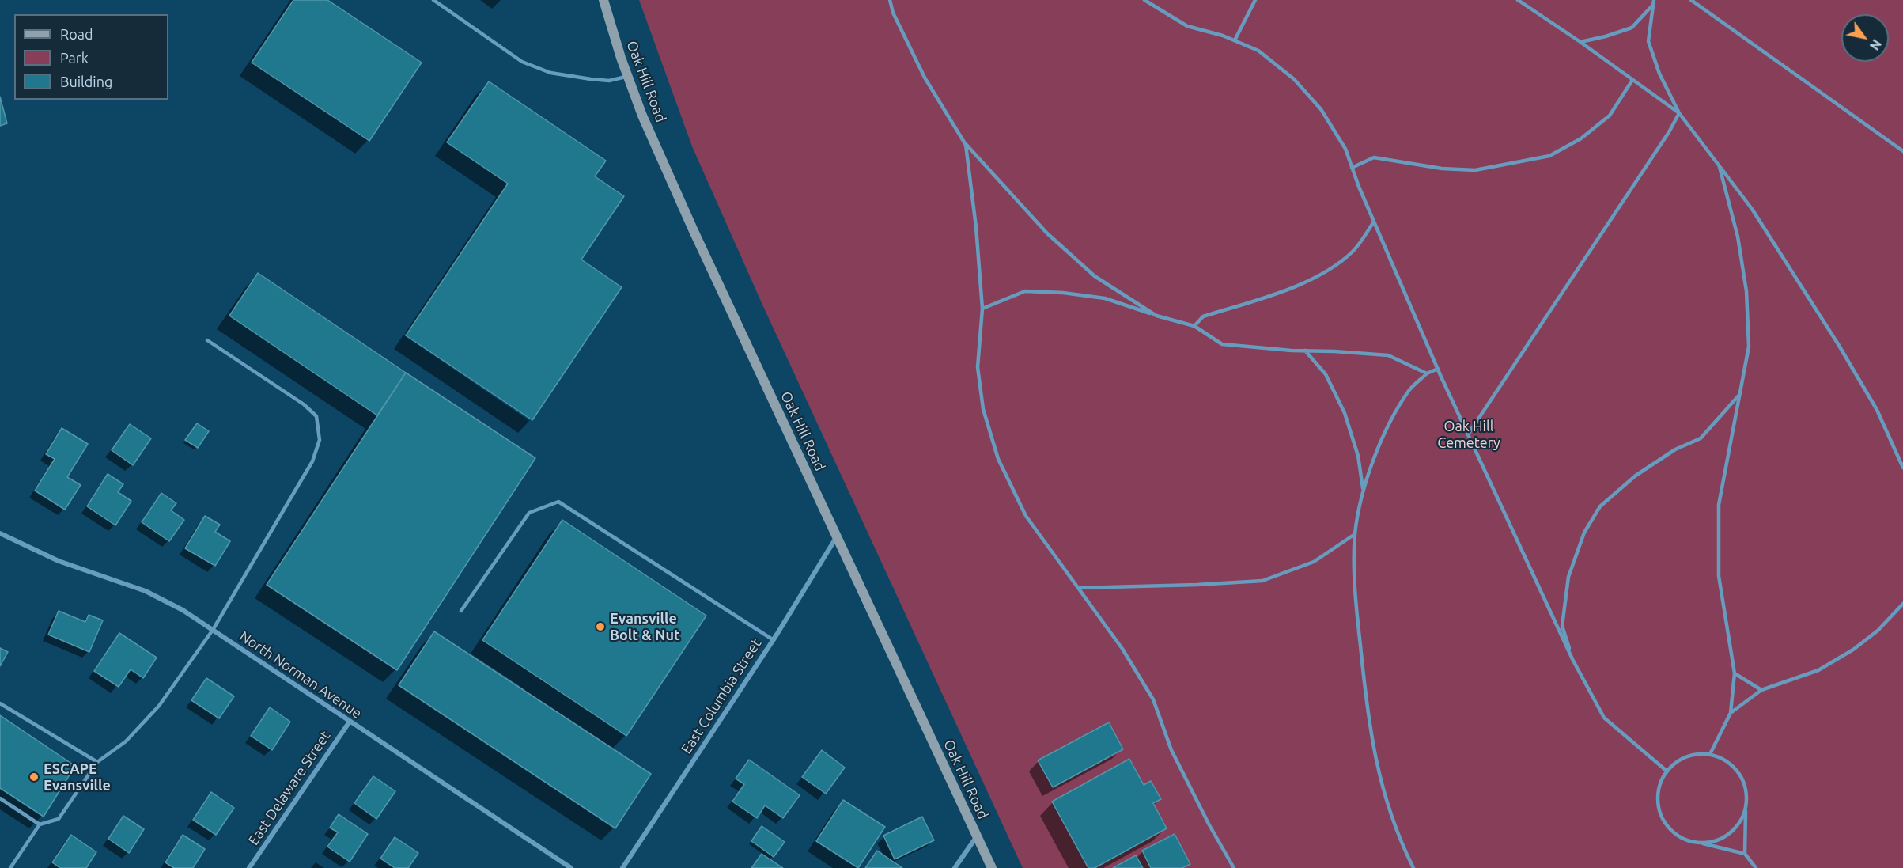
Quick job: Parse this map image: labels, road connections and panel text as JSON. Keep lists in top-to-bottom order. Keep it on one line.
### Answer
{"streets":{"main road":["Oak Hill Road"],"street":["North Norman Avenue","East Columbia Street","East Delaware Street"]},"crossings":[["Oak Hill Road","East Columbia Street"],["North Norman Avenue","East Delaware Street"]],"parks":["Oak Hill Cemetery"],"places":["Evansville Bolt & Nut","ESCAPE Evansville"],"legend":["Road","Park","Building"],"north":"bottom right"}
